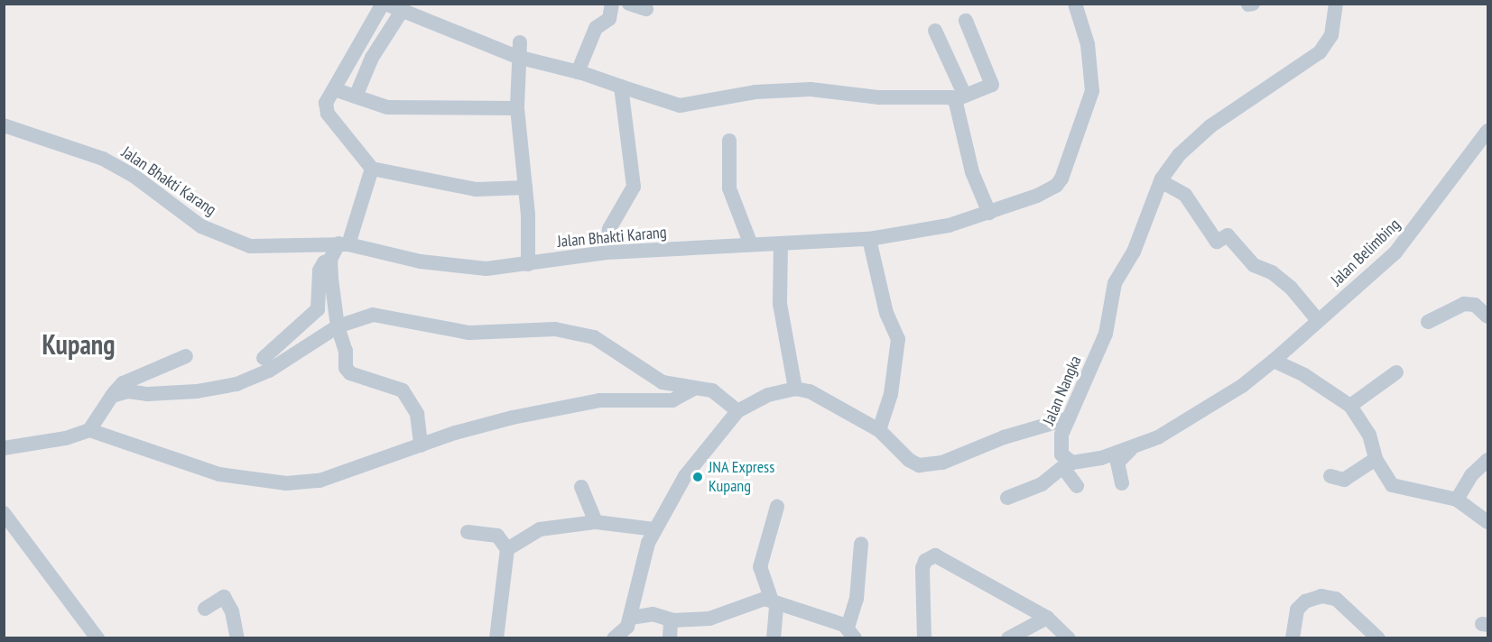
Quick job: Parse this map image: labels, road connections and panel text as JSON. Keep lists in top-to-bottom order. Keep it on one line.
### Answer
{"streets":{"street":["Jalan Bhakti Karang","Jalan Belimbing","Jalan Nangka"]},"districts":["Kupang"],"places":["JNA Express Kupang"]}
